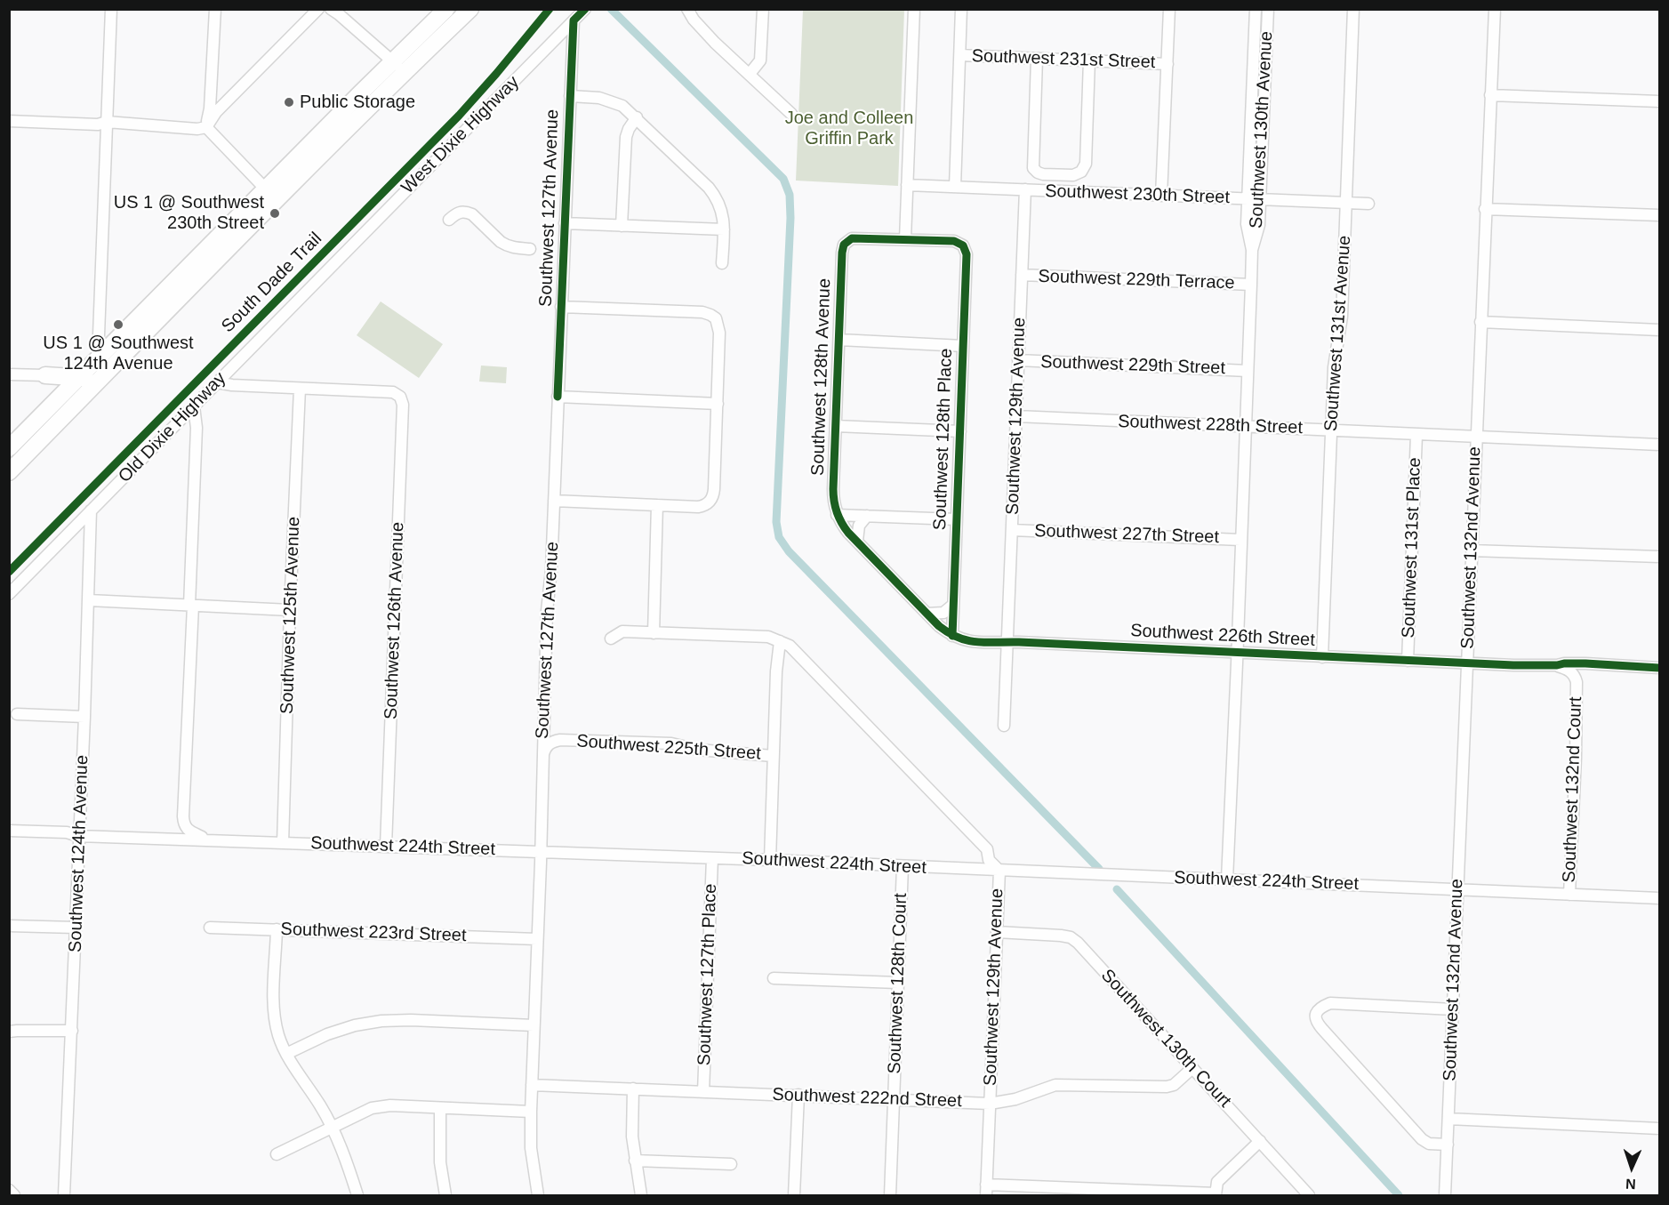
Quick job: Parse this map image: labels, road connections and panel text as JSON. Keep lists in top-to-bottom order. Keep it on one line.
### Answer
{"streets":{"street":["Southwest 231st Street","Southwest 130th Avenue","West Dixie Highway","Southwest 230th Street","Southwest 127th Avenue","Southwest 229th Terrace","Southwest 131st Avenue","Southwest 229th Street","Southwest 128th Avenue","Southwest 129th Avenue","Southwest 228th Street","Old Dixie Highway","Southwest 128th Place","Southwest 227th Street","Southwest 131st Place","Southwest 132nd Avenue","Southwest 125th Avenue","Southwest 126th Avenue","Southwest 226th Street","Southwest 225th Street","Southwest 132nd Court","Southwest 224th Street","Southwest 124th Avenue","Southwest 223rd Street","Southwest 127th Place","Southwest 128th Court","Southwest 130th Court","Southwest 222nd Street"],"cycle path":["South Dade Trail"]},"crossings":[["Southwest 130th Avenue","Southwest 230th Street"],["Southwest 130th Avenue","Southwest 229th Terrace"],["Southwest 130th Avenue","Southwest 229th Street"],["Southwest 130th Avenue","Southwest 228th Street"],["Southwest 130th Avenue","Southwest 227th Street"],["Southwest 130th Avenue","Southwest 226th Street"],["Southwest 130th Avenue","Southwest 224th Street"],["West Dixie Highway","Southwest 127th Avenue"],["West Dixie Highway","Old Dixie Highway"],["Southwest 230th Street","Southwest 131st Avenue"],["Southwest 230th Street","Southwest 129th Avenue"],["Southwest 127th Avenue","Southwest 225th Street"],["Southwest 127th Avenue","Southwest 224th Street"],["Southwest 127th Avenue","Southwest 223rd Street"],["Southwest 127th Avenue","Southwest 222nd Street"],["Southwest 229th Terrace","Southwest 129th Avenue"],["Southwest 131st Avenue","Southwest 228th Street"],["Southwest 131st Avenue","Southwest 226th Street"],["Southwest 229th Street","Southwest 129th Avenue"],["Southwest 128th Avenue","Southwest 128th Place"],["Southwest 128th Avenue","Southwest 226th Street"],["Southwest 129th Avenue","Southwest 228th Street"],["Southwest 129th Avenue","Southwest 227th Street"],["Southwest 129th Avenue","Southwest 226th Street"],["Southwest 129th Avenue","Southwest 224th Street"],["Southwest 129th Avenue","Southwest 130th Court"],["Southwest 129th Avenue","Southwest 222nd Street"],["Southwest 228th Street","Southwest 131st Place"],["Southwest 228th Street","Southwest 132nd Avenue"],["Old Dixie Highway","Southwest 124th Avenue"],["Southwest 128th Place","Southwest 226th Street"],["Southwest 131st Place","Southwest 226th Street"],["Southwest 132nd Avenue","Southwest 226th Street"],["Southwest 132nd Avenue","Southwest 224th Street"],["Southwest 125th Avenue","Southwest 126th Avenue"],["Southwest 125th Avenue","Southwest 224th Street"],["Southwest 126th Avenue","Southwest 224th Street"],["Southwest 226th Street","Southwest 132nd Court"],["Southwest 132nd Court","Southwest 224th Street"],["Southwest 224th Street","Southwest 124th Avenue"],["Southwest 224th Street","Southwest 127th Place"],["Southwest 224th Street","Southwest 128th Court"],["Southwest 127th Place","Southwest 222nd Street"],["Southwest 128th Court","Southwest 222nd Street"],["Southwest 130th Court","Southwest 222nd Street"]],"parks":["Joe and Colleen Griffin Park"],"places":["Public Storage","US 1 @ Southwest 230th Street","US 1 @ Southwest 124th Avenue"],"north":"bottom"}
